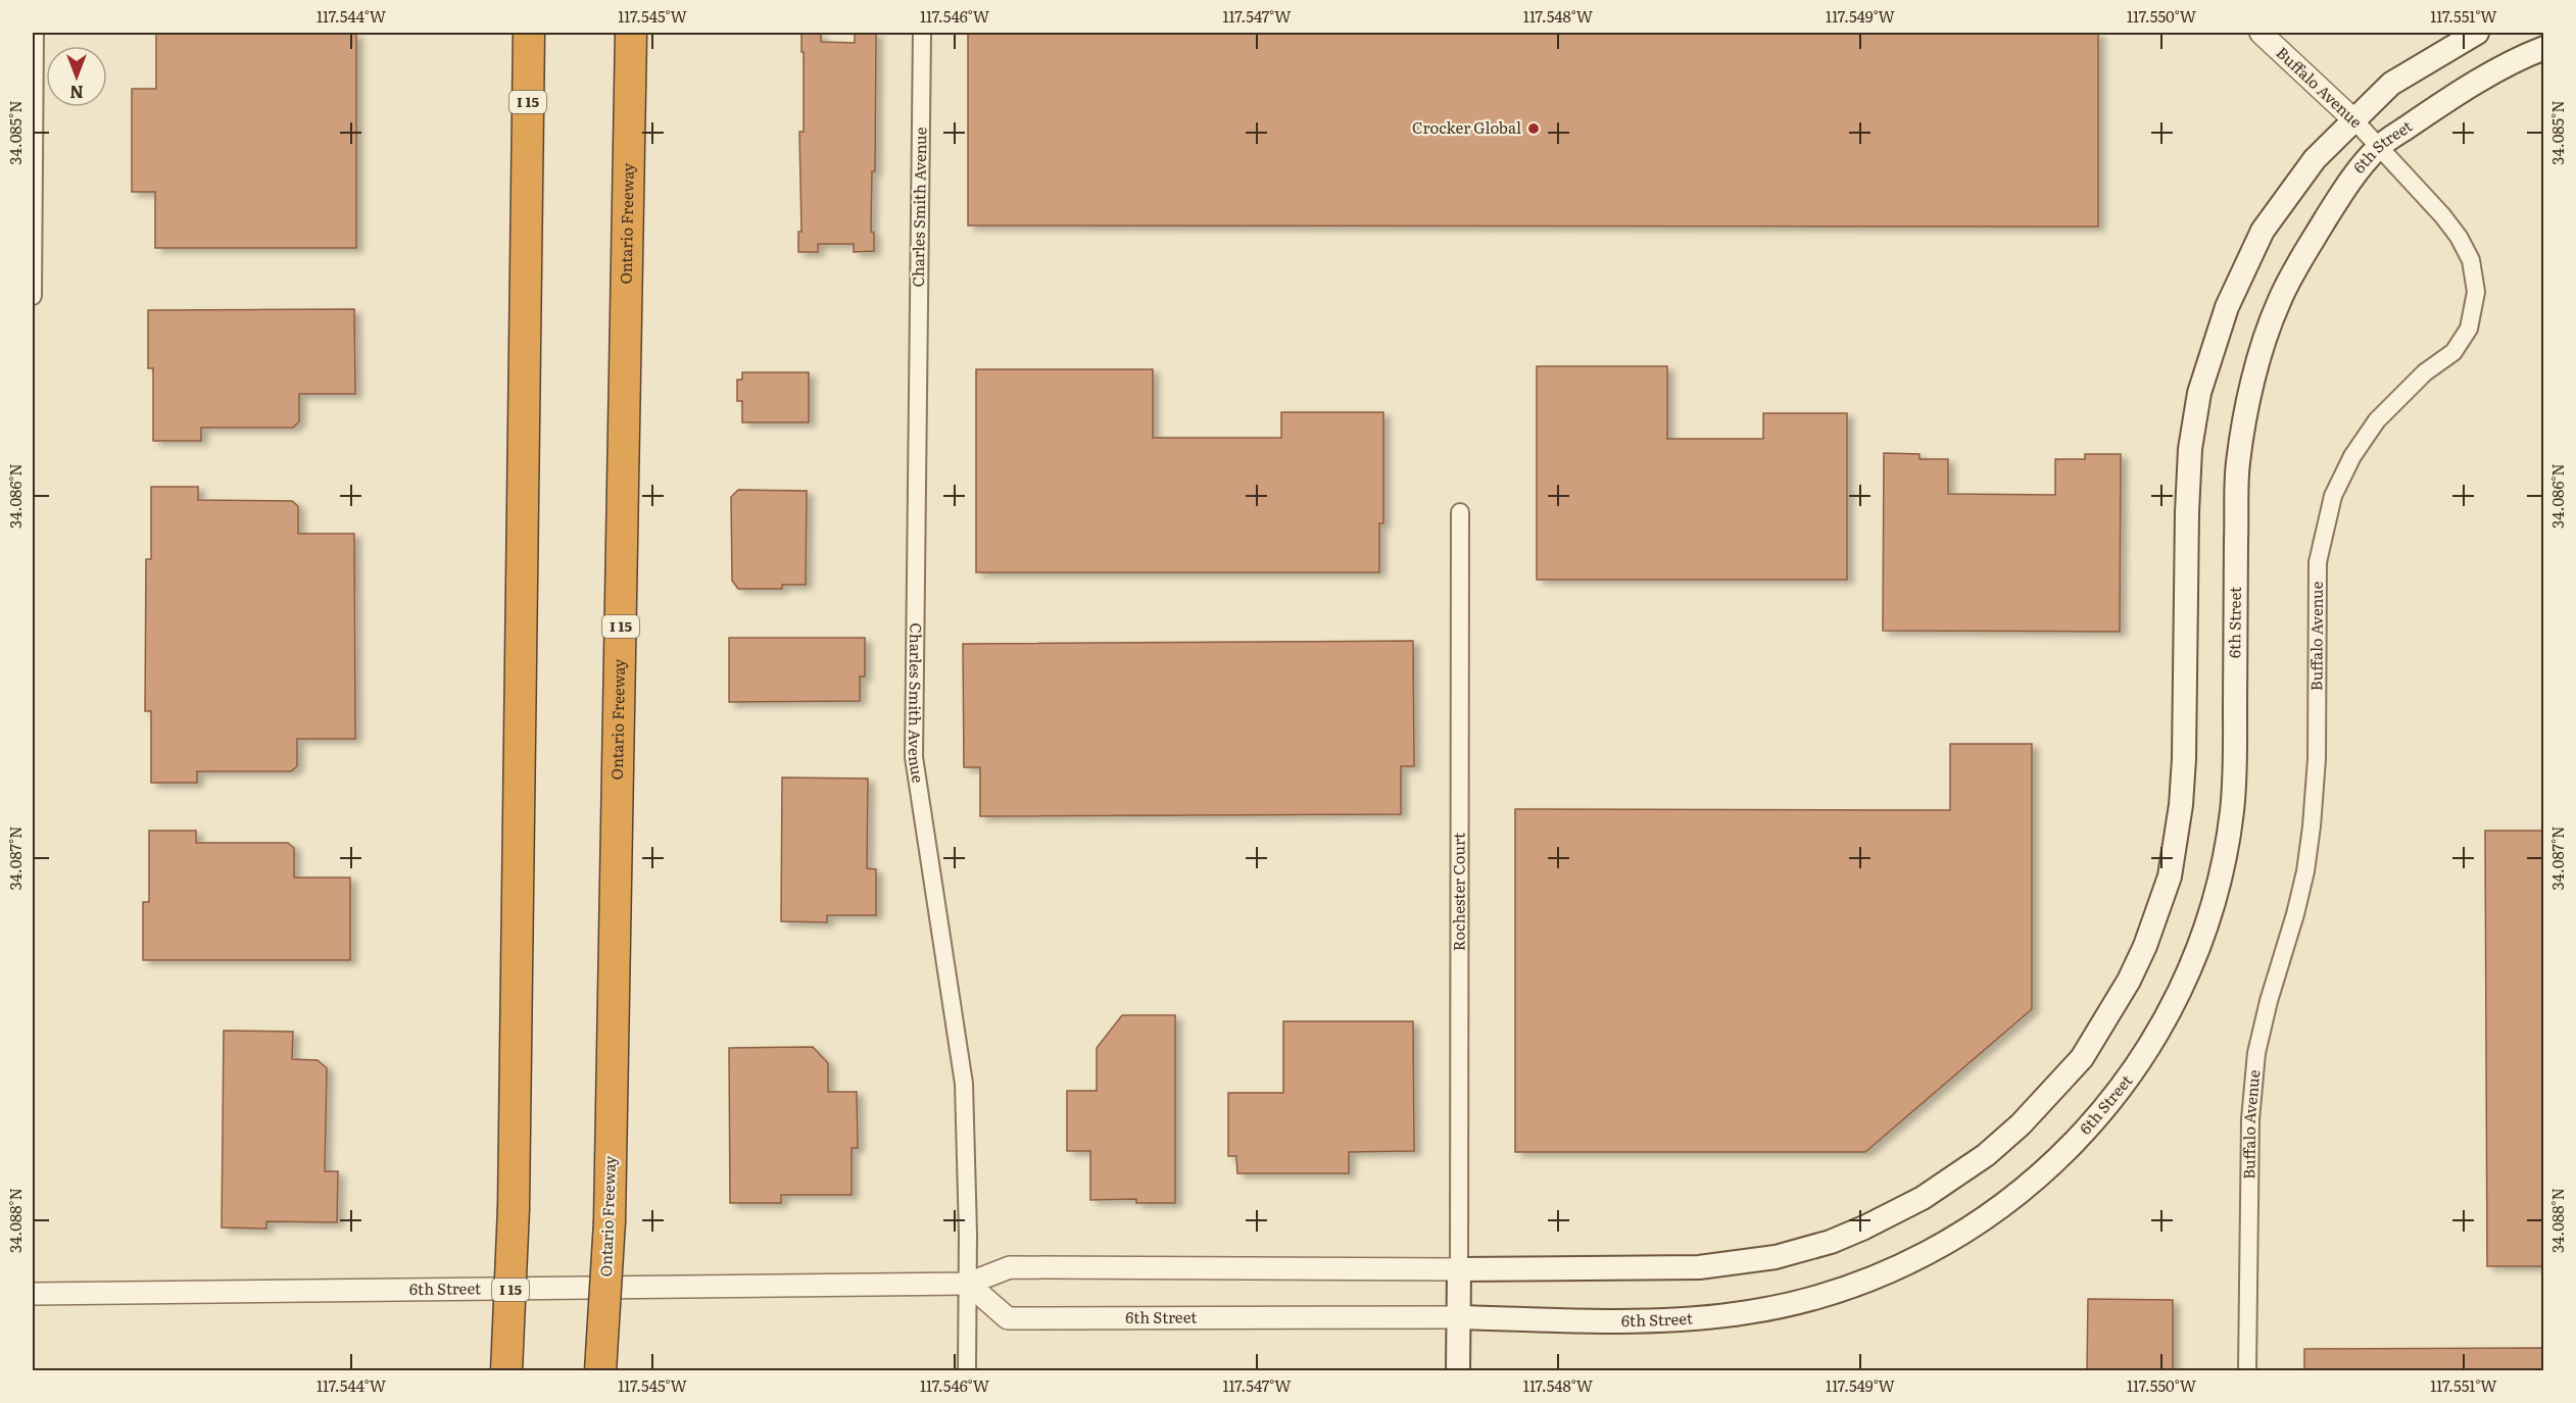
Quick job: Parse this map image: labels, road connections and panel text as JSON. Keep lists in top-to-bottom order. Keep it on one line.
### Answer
{"streets":{"highway":["I 15","Ontario Freeway"],"main road":["6th Street"],"street":["Buffalo Avenue","Charles Smith Avenue","Rochester Court"]},"crossings":[["Buffalo Avenue","6th Street"],["6th Street","Charles Smith Avenue"],["6th Street","Rochester Court"]],"places":["Crocker Global"],"north":"bottom","coordinates":["117.544°W","117.545°W","117.546°W","117.547°W","117.548°W","117.549°W","117.550°W","117.551°W","34.085°N","34.086°N","34.087°N","34.088°N"]}
